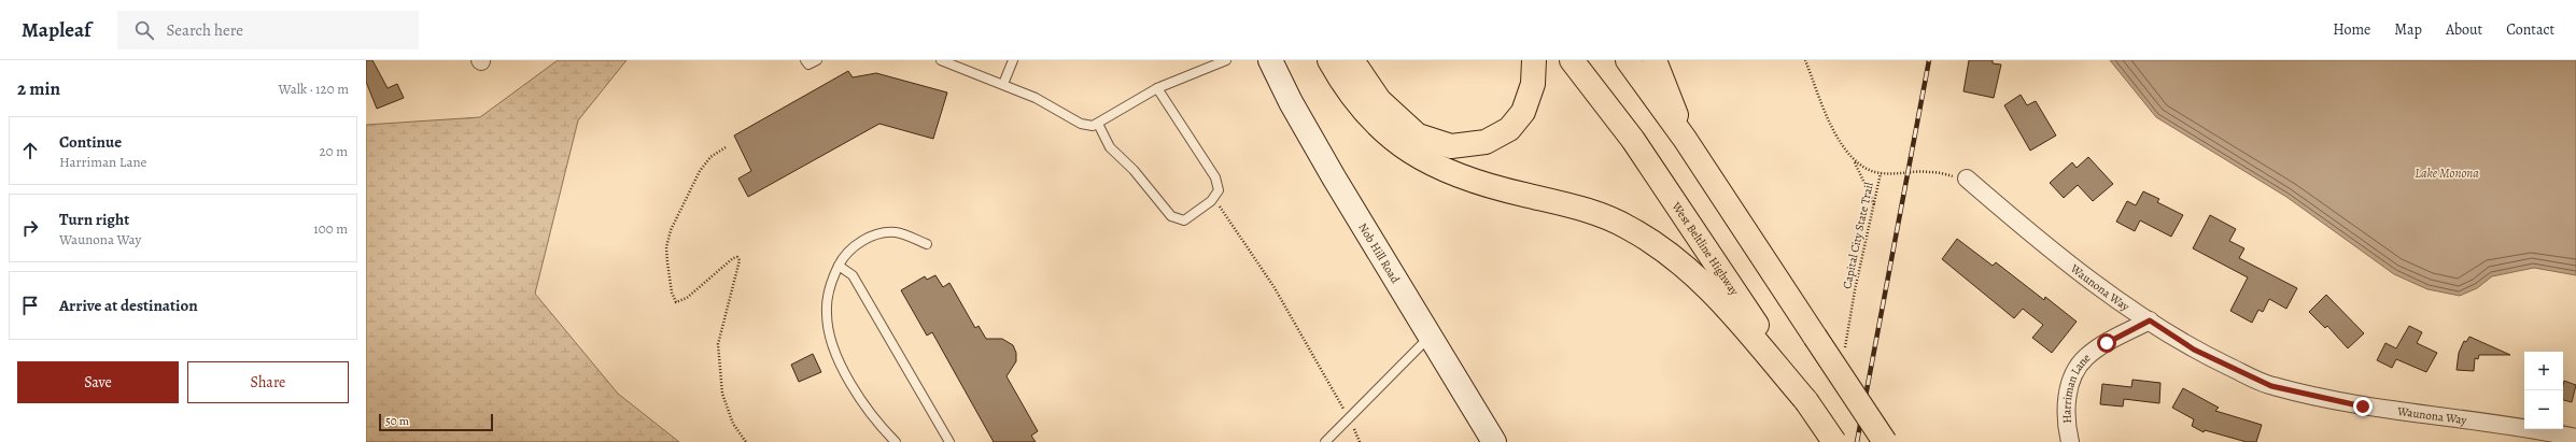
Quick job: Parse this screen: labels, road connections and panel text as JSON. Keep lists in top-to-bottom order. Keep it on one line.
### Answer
{"streets":{"highway":["West Beltline Highway"],"street":["Nob Hill Road","Waunona Way","Harriman Lane"],"path":["Capital City State Trail"]},"crossings":[["Waunona Way","Harriman Lane"]],"water":["Lake Monona"],"scale_bar":"50 m","page":{"header":"Mapleaf","search":"Search here","nav":["Home","Map","About","Contact"],"heading":["2 min","Walk · 120 m"],"list":[["Continue","Harriman Lane","20 m"],["Turn right","Waunona Way","100 m"],"Arrive at destination"],"buttons":["Save","Share"],"map_buttons":["+","−"],"scale":"50 m"}}
